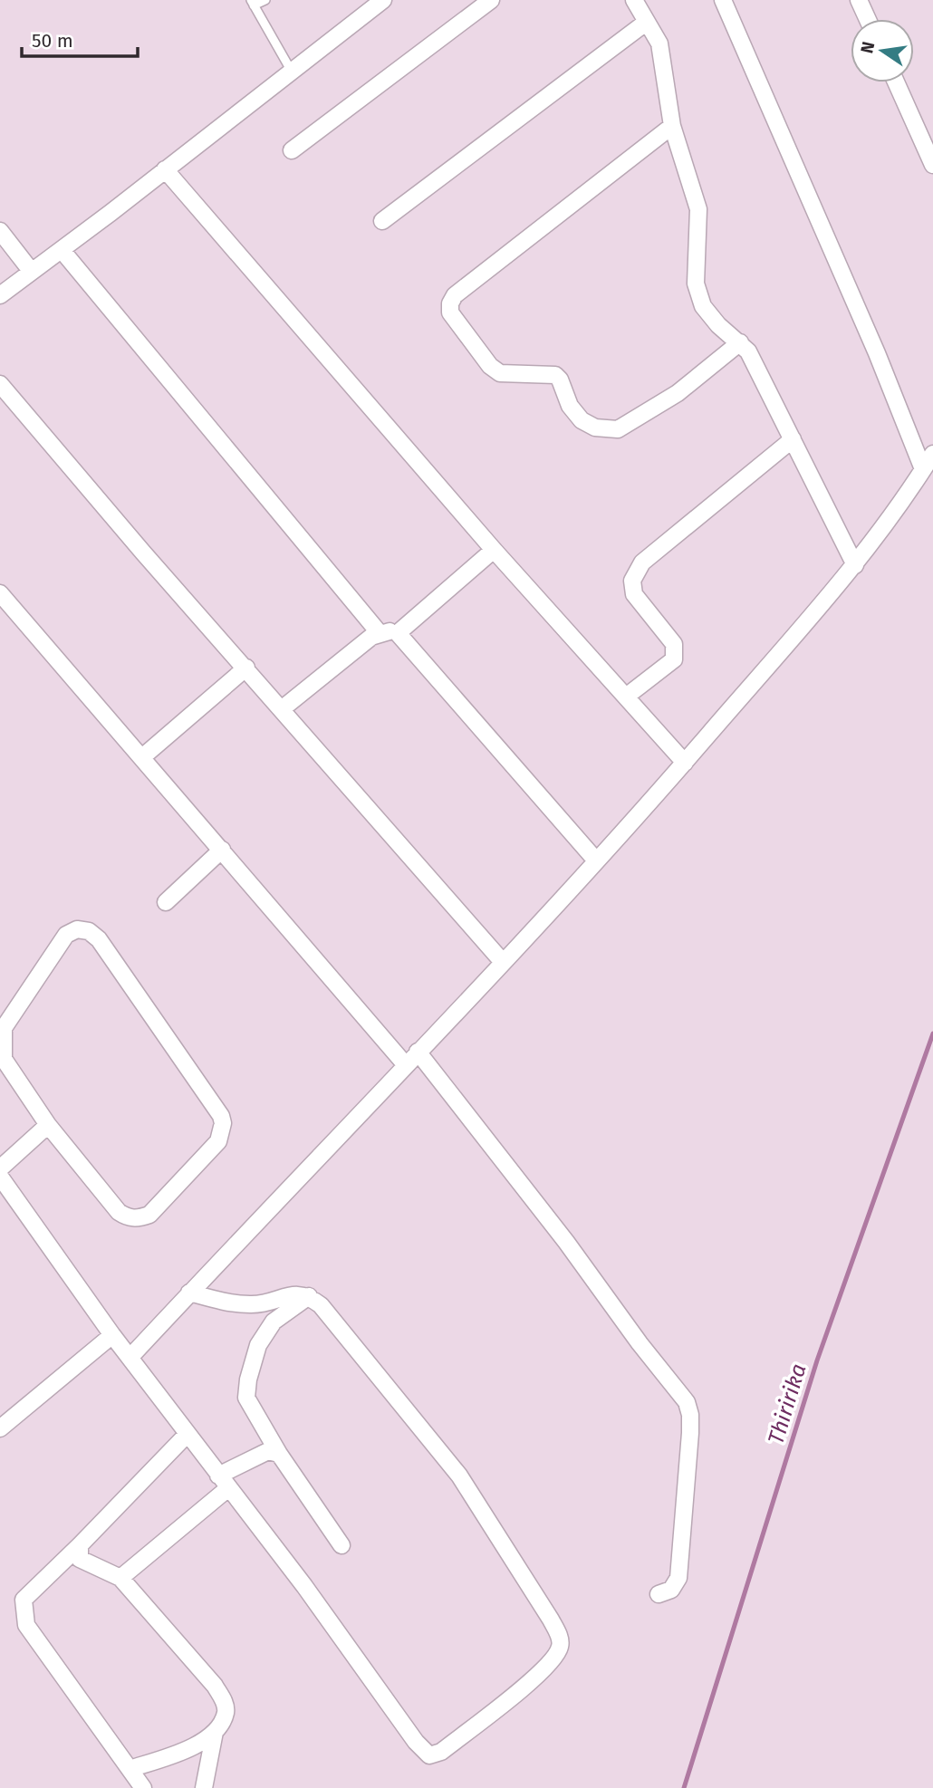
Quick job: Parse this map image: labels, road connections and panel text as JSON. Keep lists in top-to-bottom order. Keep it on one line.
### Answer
{"water":["Thiririka"],"scale_bar":"50 m","north":"left"}
